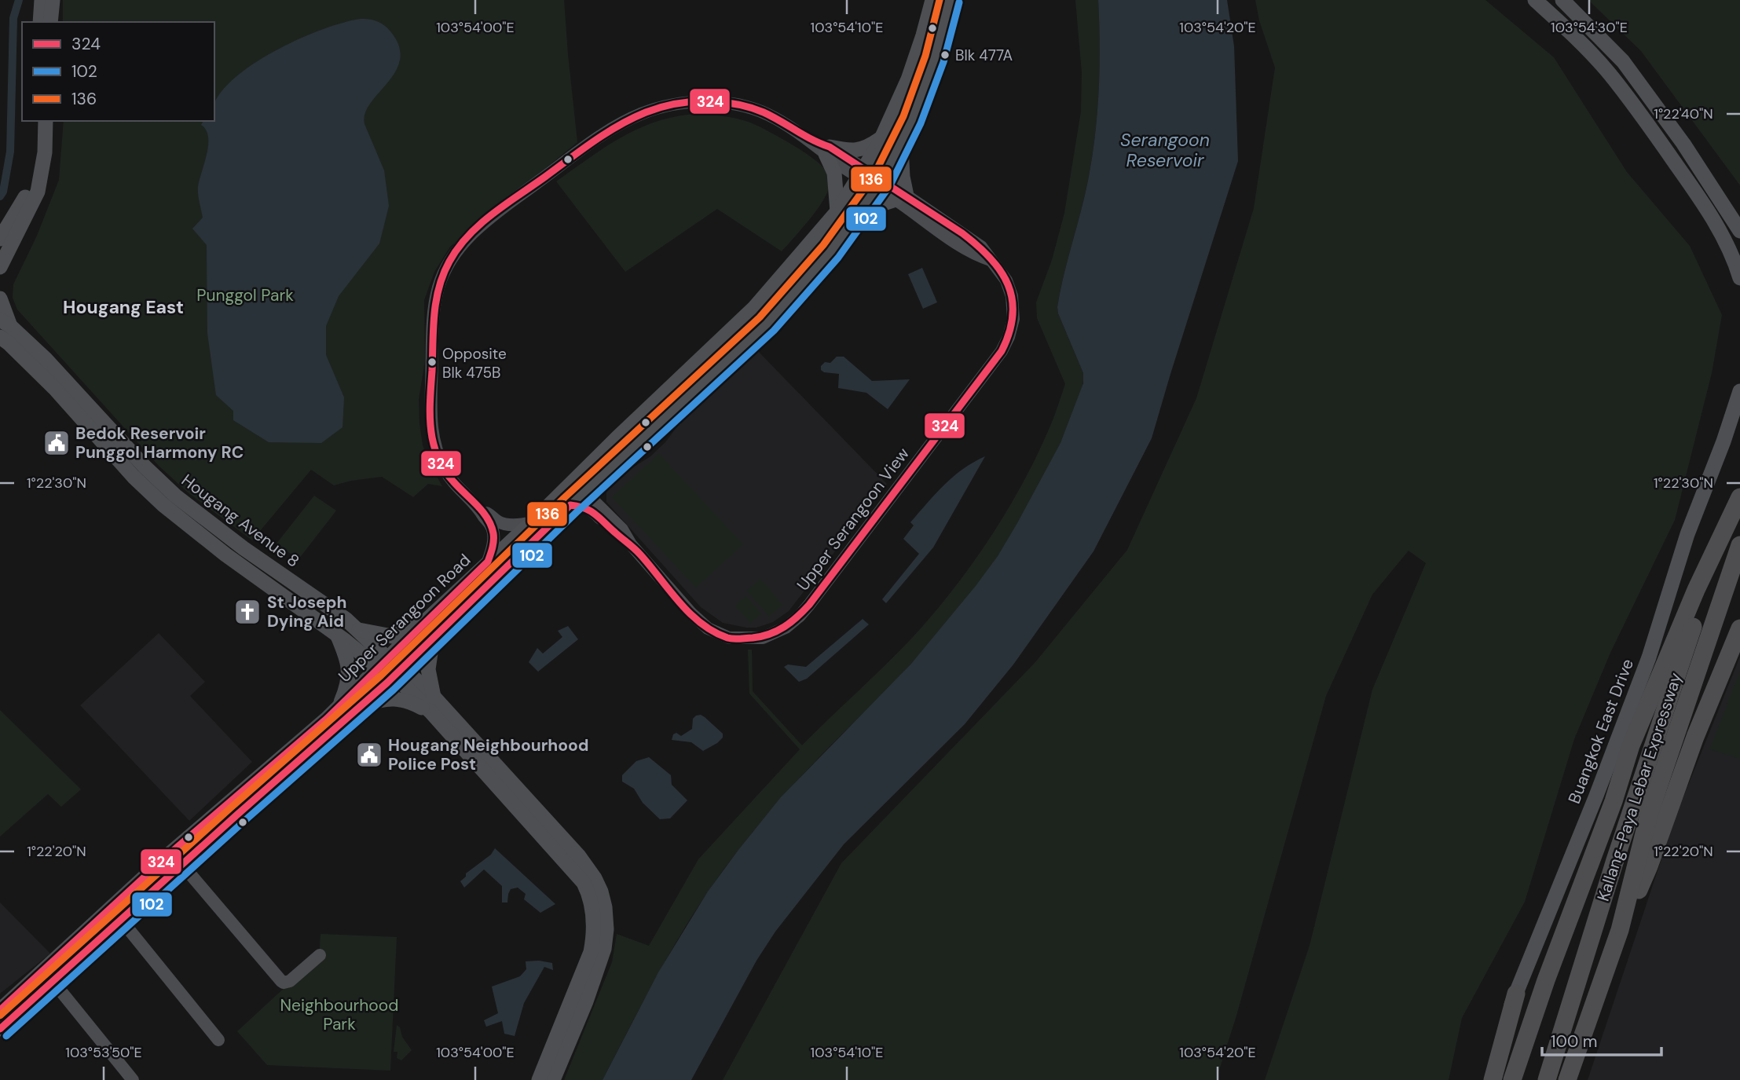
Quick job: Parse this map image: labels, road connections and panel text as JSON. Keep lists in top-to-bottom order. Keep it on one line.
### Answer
{"streets":{"highway":["Kallang-Paya Lebar Expressway"],"main road":["Hougang Avenue 8","Upper Serangoon Road","Buangkok East Drive"],"street":["Upper Serangoon View"]},"crossings":[["Upper Serangoon View","Upper Serangoon Road"],["Hougang Avenue 8","Upper Serangoon Road"]],"districts":["Hougang East"],"water":["Serangoon Reservoir"],"parks":["Punggol Park","Neighbourhood Park"],"places":{"other":["Blk 477A","Opposite Blk 475B"],"public building":["Bedok Reservoir Punggol Harmony RC","Hougang Neighbourhood Police Post"],"church":["St Joseph Dying Aid"]},"lines":["transit line 136","transit line 102","transit line 324"],"legend":["324","102","136"],"scale_bar":"100 m","coordinates":["103°54'00\"E","103°54'10\"E","103°54'20\"E","103°54'30\"E","1°22'40\"N","1°22'30\"N","1°22'20\"N","103°53'50\"E"]}
